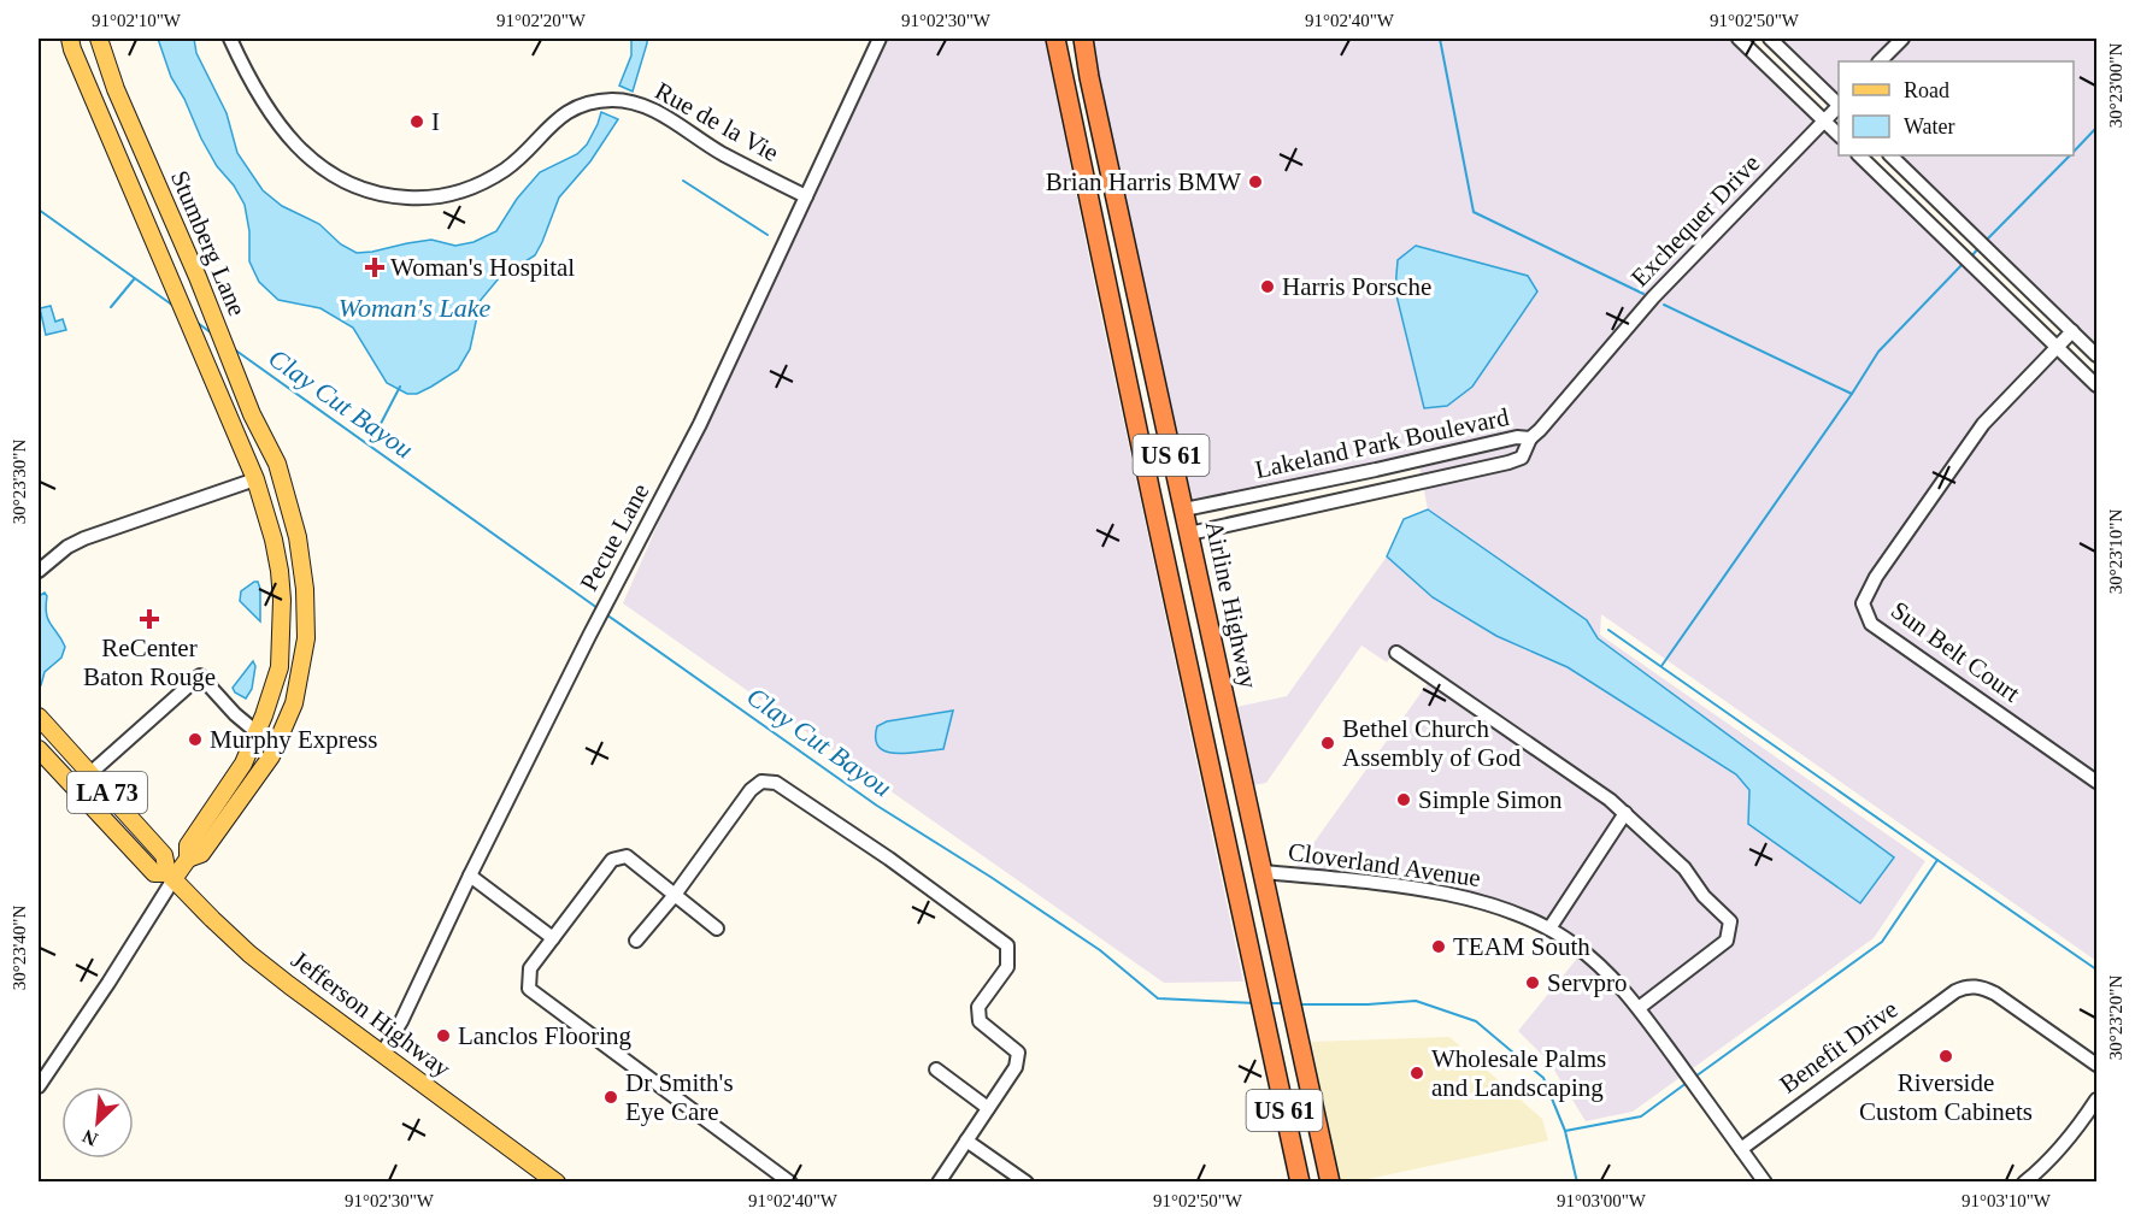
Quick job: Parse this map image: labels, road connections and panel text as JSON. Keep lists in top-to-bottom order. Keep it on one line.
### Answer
{"streets":{"highway":["US 61","Airline Highway"],"main road":["Stumberg Lane","LA 73","Jefferson Highway"],"street":["Rue de la Vie","Exchequer Drive","Lakeland Park Boulevard","Pecue Lane","Sun Belt Court","Cloverland Avenue","Benefit Drive"]},"crossings":[["Rue de la Vie","Pecue Lane"],["Exchequer Drive","Lakeland Park Boulevard"],["Stumberg Lane","Jefferson Highway"],["Lakeland Park Boulevard","Airline Highway"],["Pecue Lane","Jefferson Highway"],["Airline Highway","Cloverland Avenue"],["Cloverland Avenue","Benefit Drive"]],"water":["Woman's Lake","Clay Cut Bayou"],"places":{"other":["I","Brian Harris BMW","Harris Porsche","Murphy Express","Bethel Church Assembly of God","Simple Simon","TEAM South","Servpro","Lanclos Flooring","Riverside Custom Cabinets","Wholesale Palms and Landscaping","Dr Smith's Eye Care"],"health":["Woman's Hospital","ReCenter Baton Rouge"]},"legend":["Road","Water"],"north":"bottom left","coordinates":["91°02'10\"W","91°02'20\"W","91°02'30\"W","91°02'40\"W","91°02'50\"W","30°23'00\"N","30°23'30\"N","30°23'10\"N","30°23'40\"N","30°23'20\"N","91°03'00\"W","91°03'10\"W"]}
